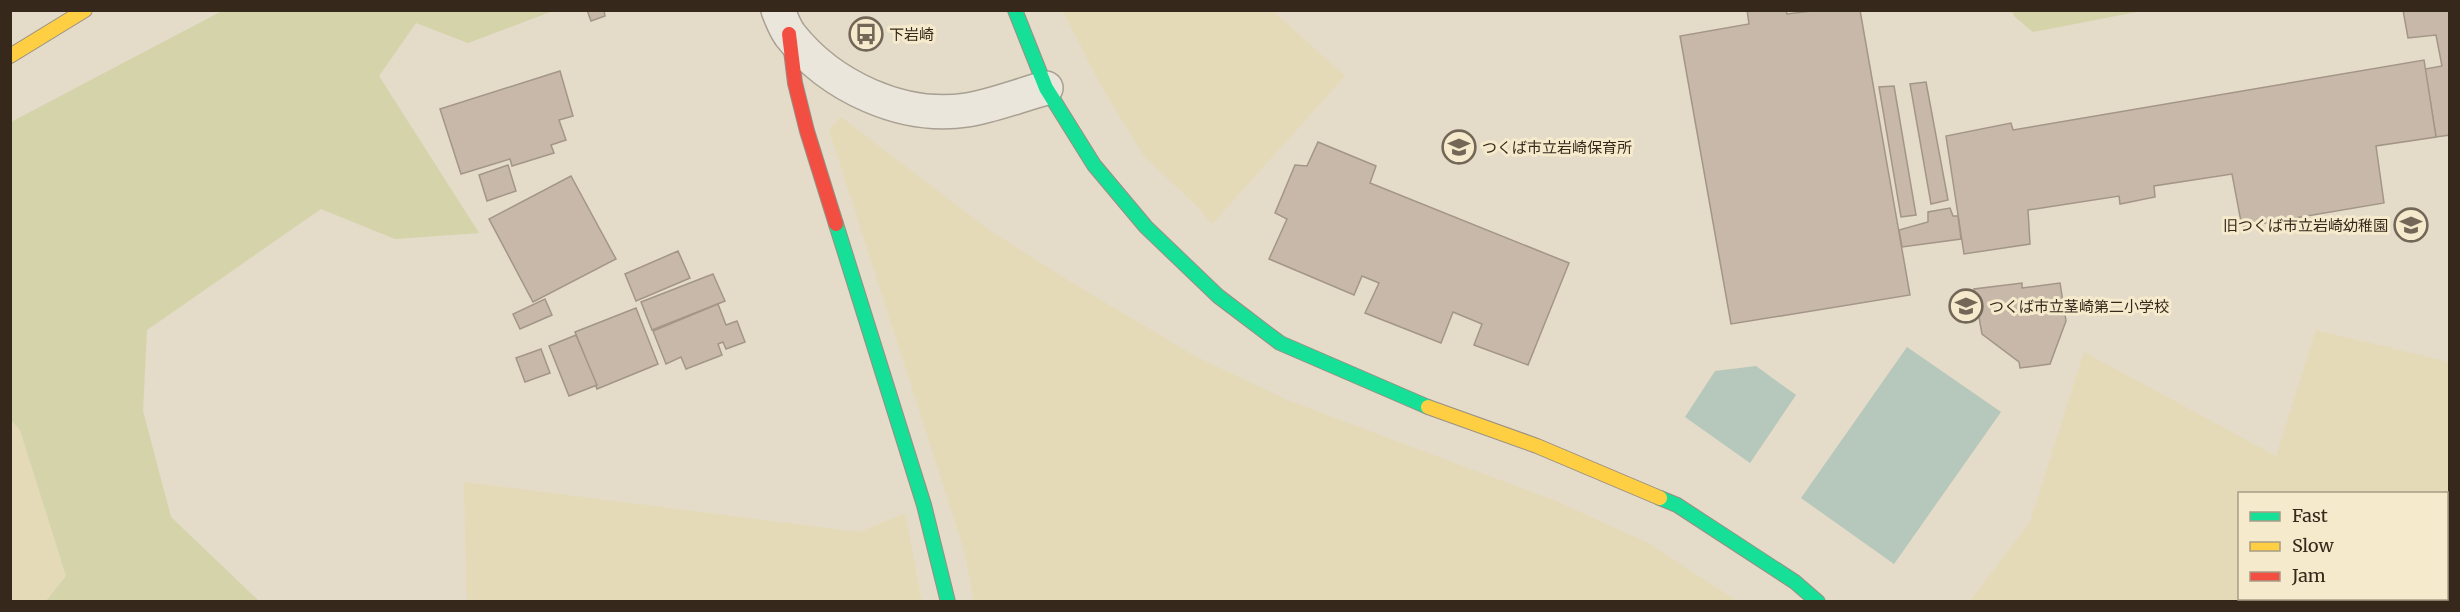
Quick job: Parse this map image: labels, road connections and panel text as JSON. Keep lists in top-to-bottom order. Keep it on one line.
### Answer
{"places":{"bus stop":["下岩崎"],"school or university":["つくば市立岩崎保育所","旧つくば市立岩崎幼稚園","つくば市立茎崎第二小学校"]},"legend":["Fast","Slow","Jam"]}
